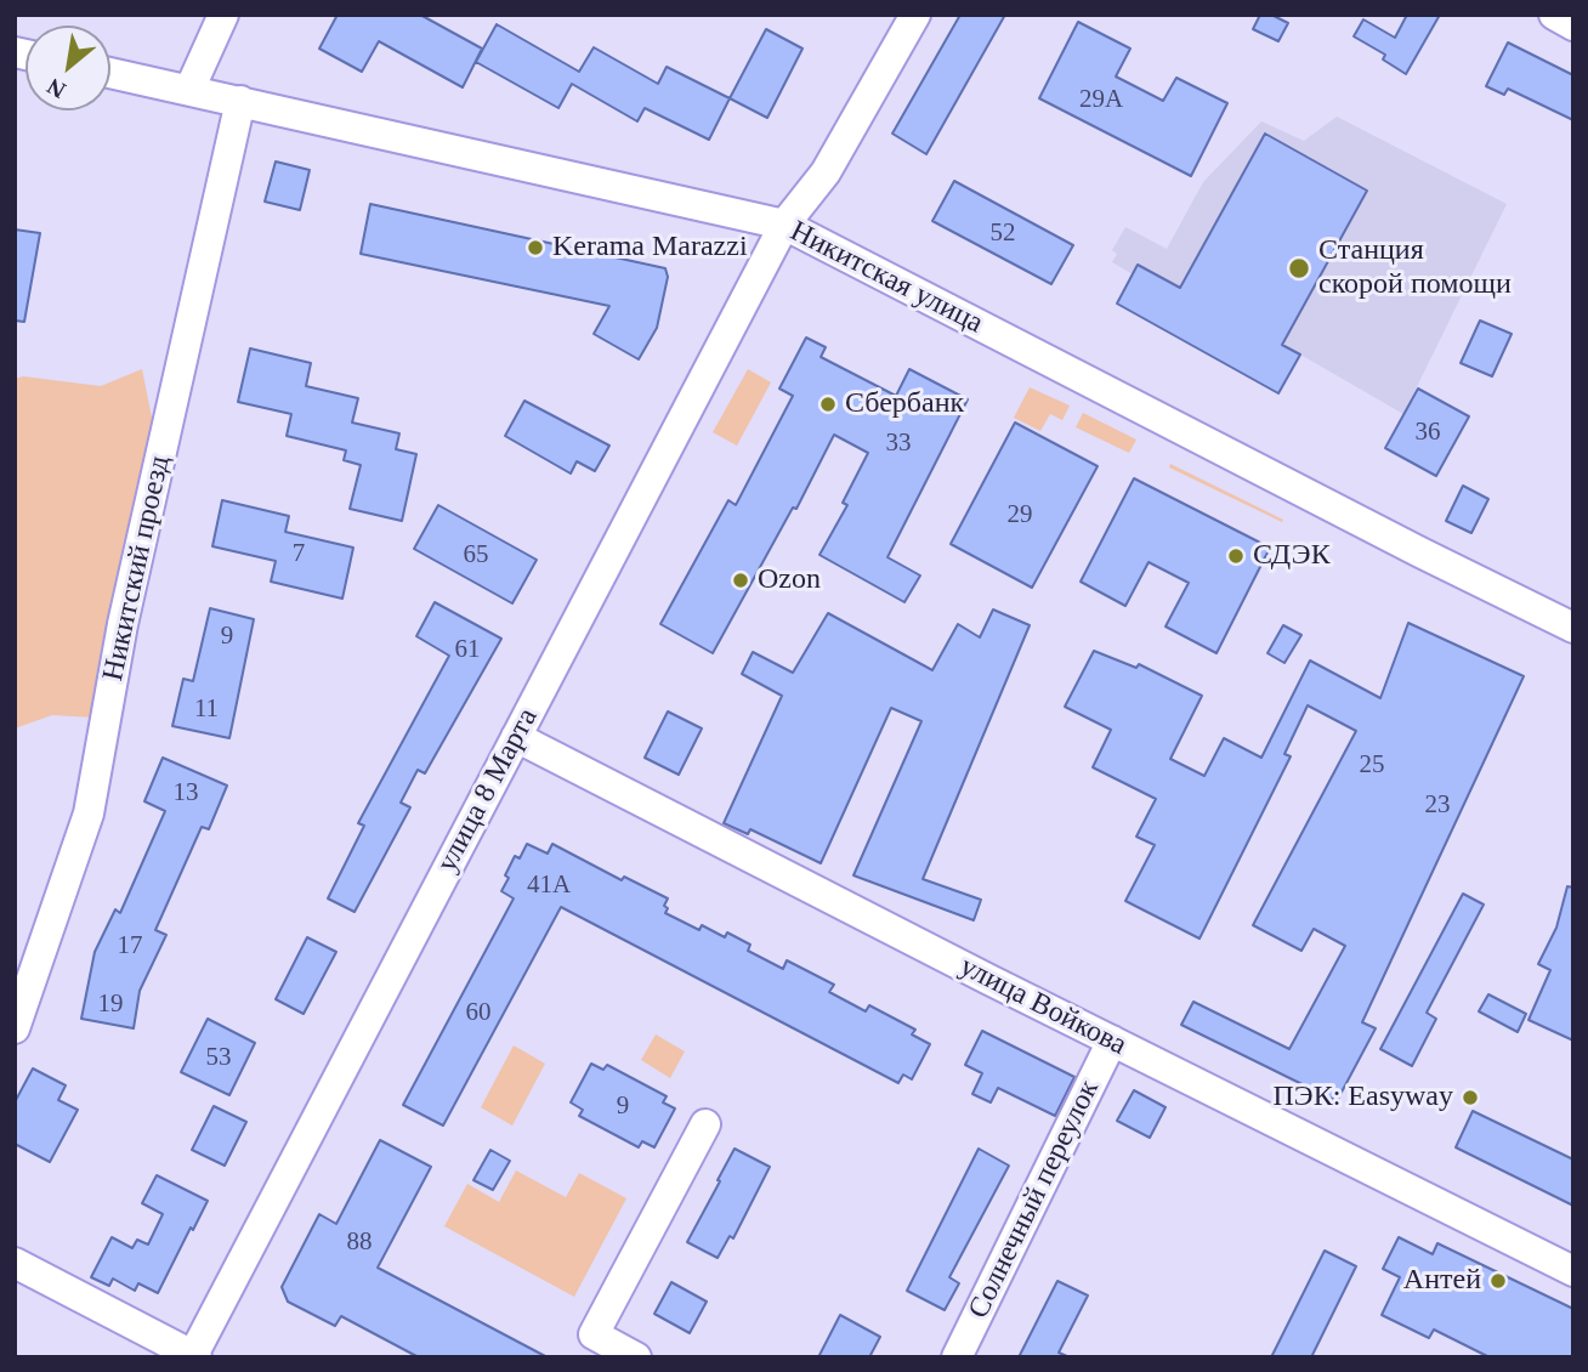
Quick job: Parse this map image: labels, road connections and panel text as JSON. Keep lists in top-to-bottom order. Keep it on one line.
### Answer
{"streets":{"street":["Никитская улица","Никитский проезд","улица 8 Марта","улица Войкова","Солнечный переулок"]},"crossings":[["Никитская улица","Никитский проезд"],["Никитская улица","улица 8 Марта"],["улица 8 Марта","улица Войкова"],["улица Войкова","Солнечный переулок"]],"places":["Kerama Marazzi","Станция скорой помощи","Сбербанк","СДЭК","Ozon","ПЭК: Easyway","Антей"],"house_numbers":["29А","52","36","33","29","7","65","9","61","11","25","13","23","41А","17","19","60","53","9","88"],"north":"bottom left"}
